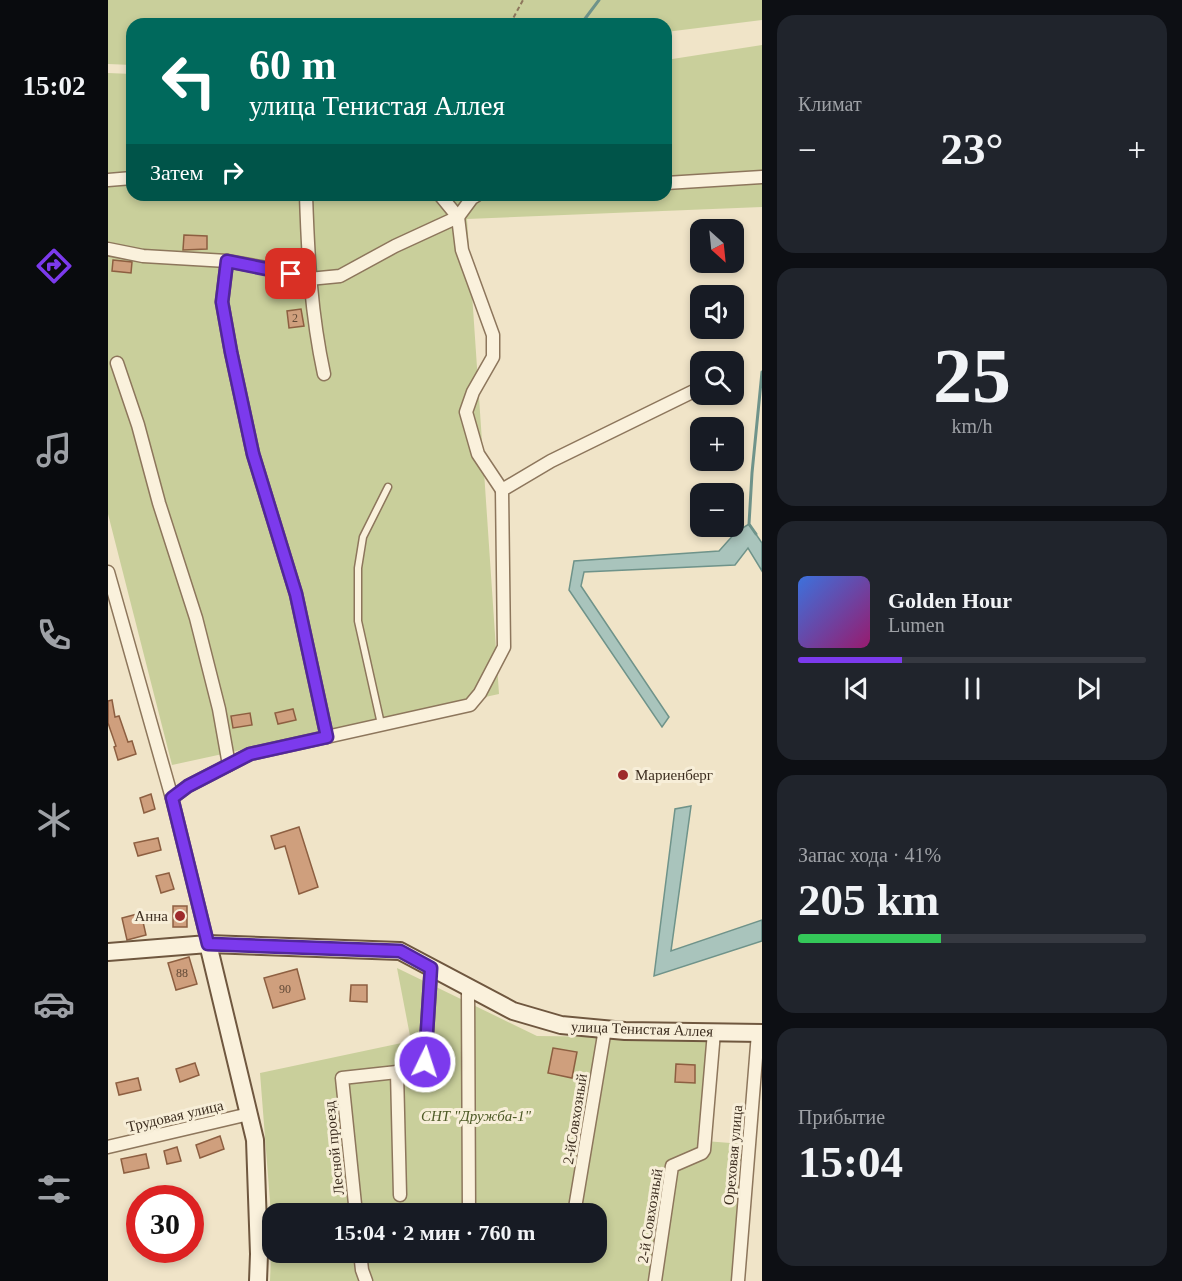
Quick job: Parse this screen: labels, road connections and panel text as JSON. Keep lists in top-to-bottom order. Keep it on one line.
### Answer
{"streets":{"main road":["улица Тенистая Аллея"],"street":["Трудовая улица","2-йСовхозный","Лесной проезд","Ореховая улица","2-й Совхозный"]},"crossings":[["улица Тенистая Аллея","2-йСовхозный"],["улица Тенистая Аллея","Лесной проезд"],["улица Тенистая Аллея","Ореховая улица"],["улица Тенистая Аллея","2-й Совхозный"]],"parks":["СНТ \"Дружба-1\""],"places":["Мариенберг","Анна"],"house_numbers":["2","88","90"],"north":"bottom right","page":{"tabs":"15:02","tile":["Климат",["25","km/h"],["Запас хода · 41%","205 km"],["Прибытие","15:04"]],"turn":["60 m","улица Тенистая Аллея"],"heat":["−","23°","+"],"then":"Затем","map_buttons":["+","−"],"song":["Golden Hour","Lumen"],"limit":"30","trip":"15:04 · 2 мин · 760 m"}}
